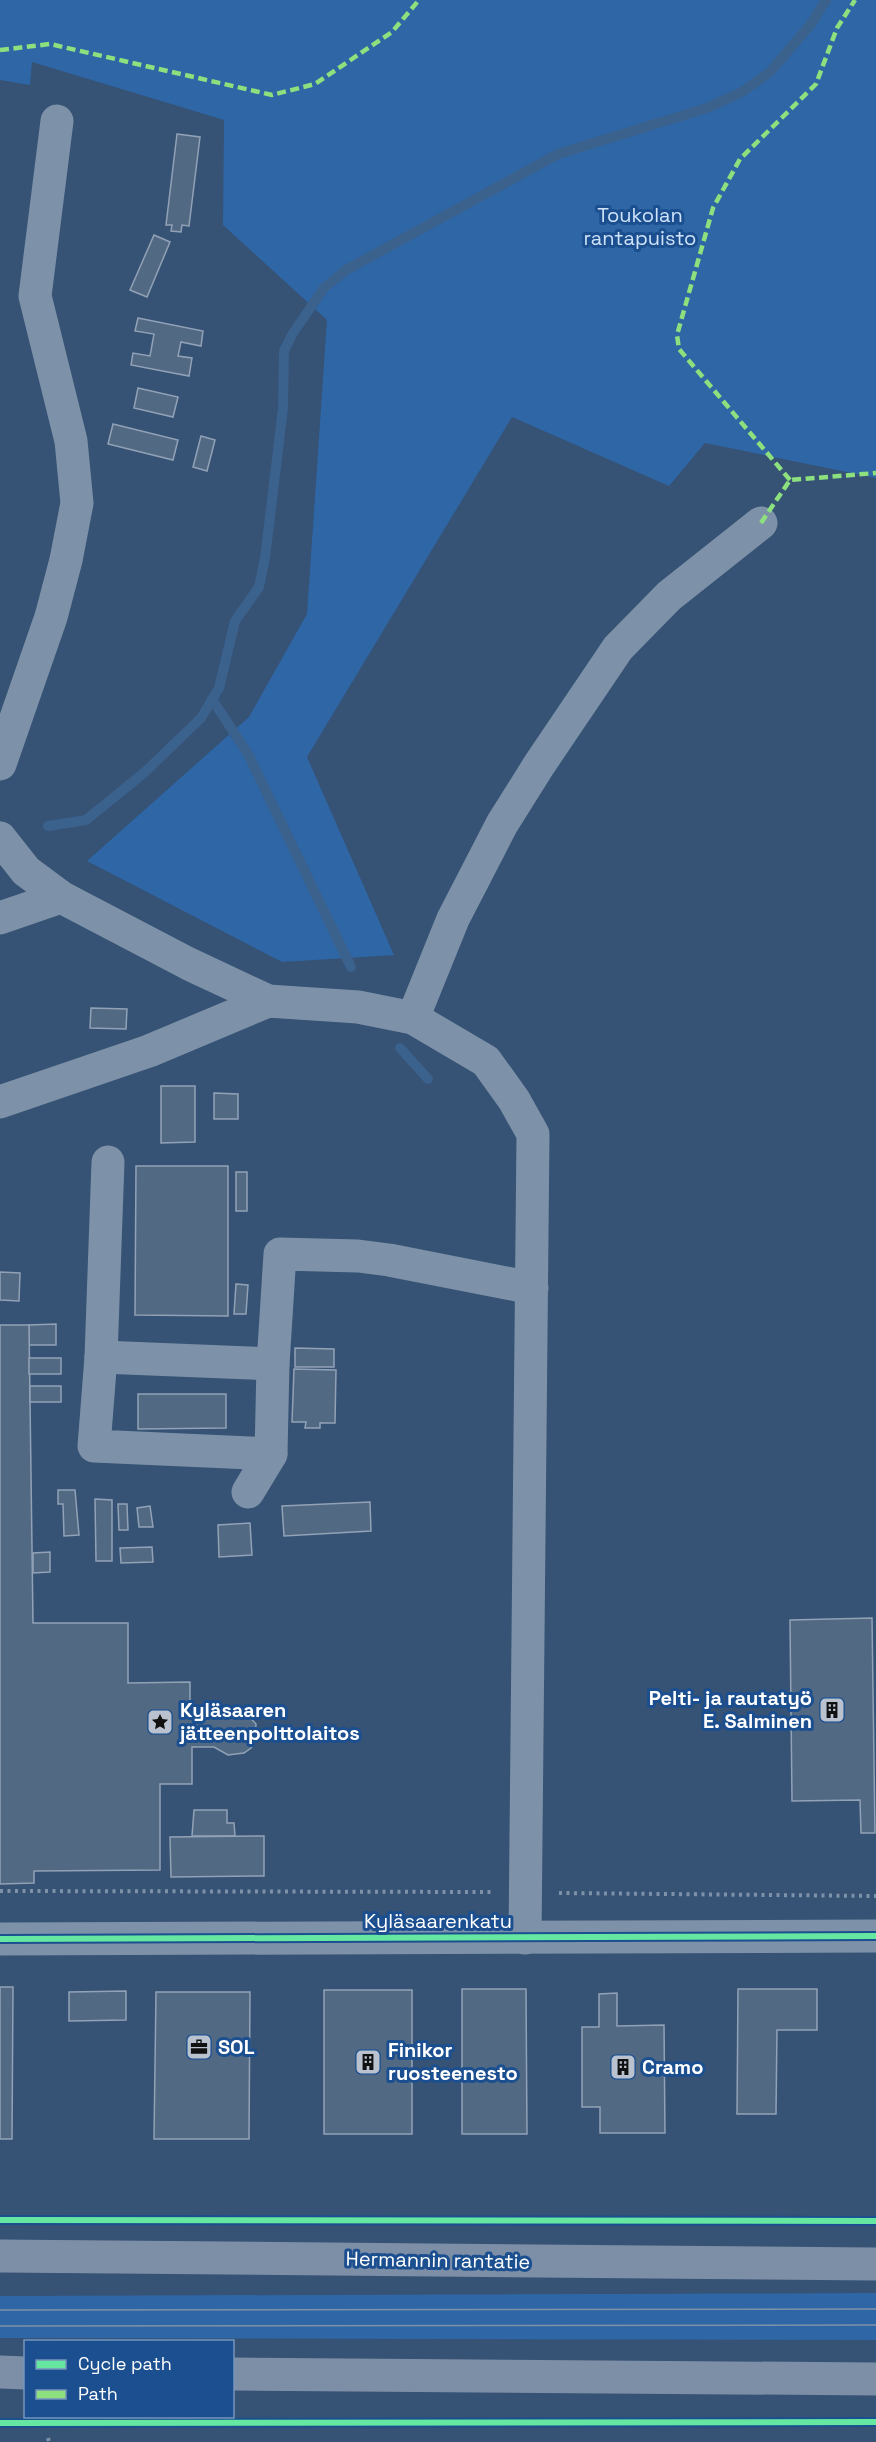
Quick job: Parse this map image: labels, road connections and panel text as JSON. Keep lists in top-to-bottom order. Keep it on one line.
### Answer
{"streets":{"main road":["Hermannin rantatie"],"street":["Kyläsaarenkatu"]},"parks":["Toukolan rantapuisto"],"places":{"building":["Pelti- ja rautatyö E. Salminen","Finikor ruosteenesto","Cramo"],"place":["Kyläsaaren jätteenpolttolaitos"],"office":["SOL"]},"legend":["Cycle path","Path"]}
